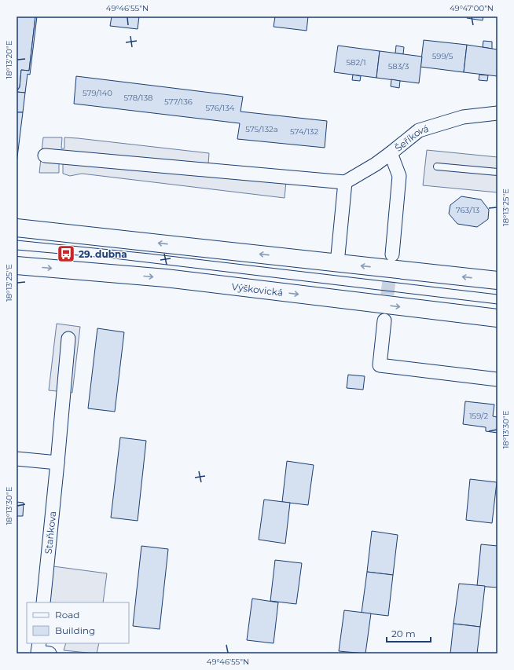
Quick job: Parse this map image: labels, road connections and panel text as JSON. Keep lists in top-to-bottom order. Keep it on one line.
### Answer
{"streets":{"street":["Šeříková","Výškovická","Staňkova"]},"places":{"bus stop":["29. dubna"]},"house_numbers":["599/5","582/1","583/3","579/140","578/138","577/136","576/134","575/132a","574/132","763/13","159/2"],"legend":["Road","Building"],"scale_bar":"20 m","coordinates":["49°46'55\"N","49°47'00\"N","18°13'20\"E","18°13'25\"E","18°13'30\"E"]}
